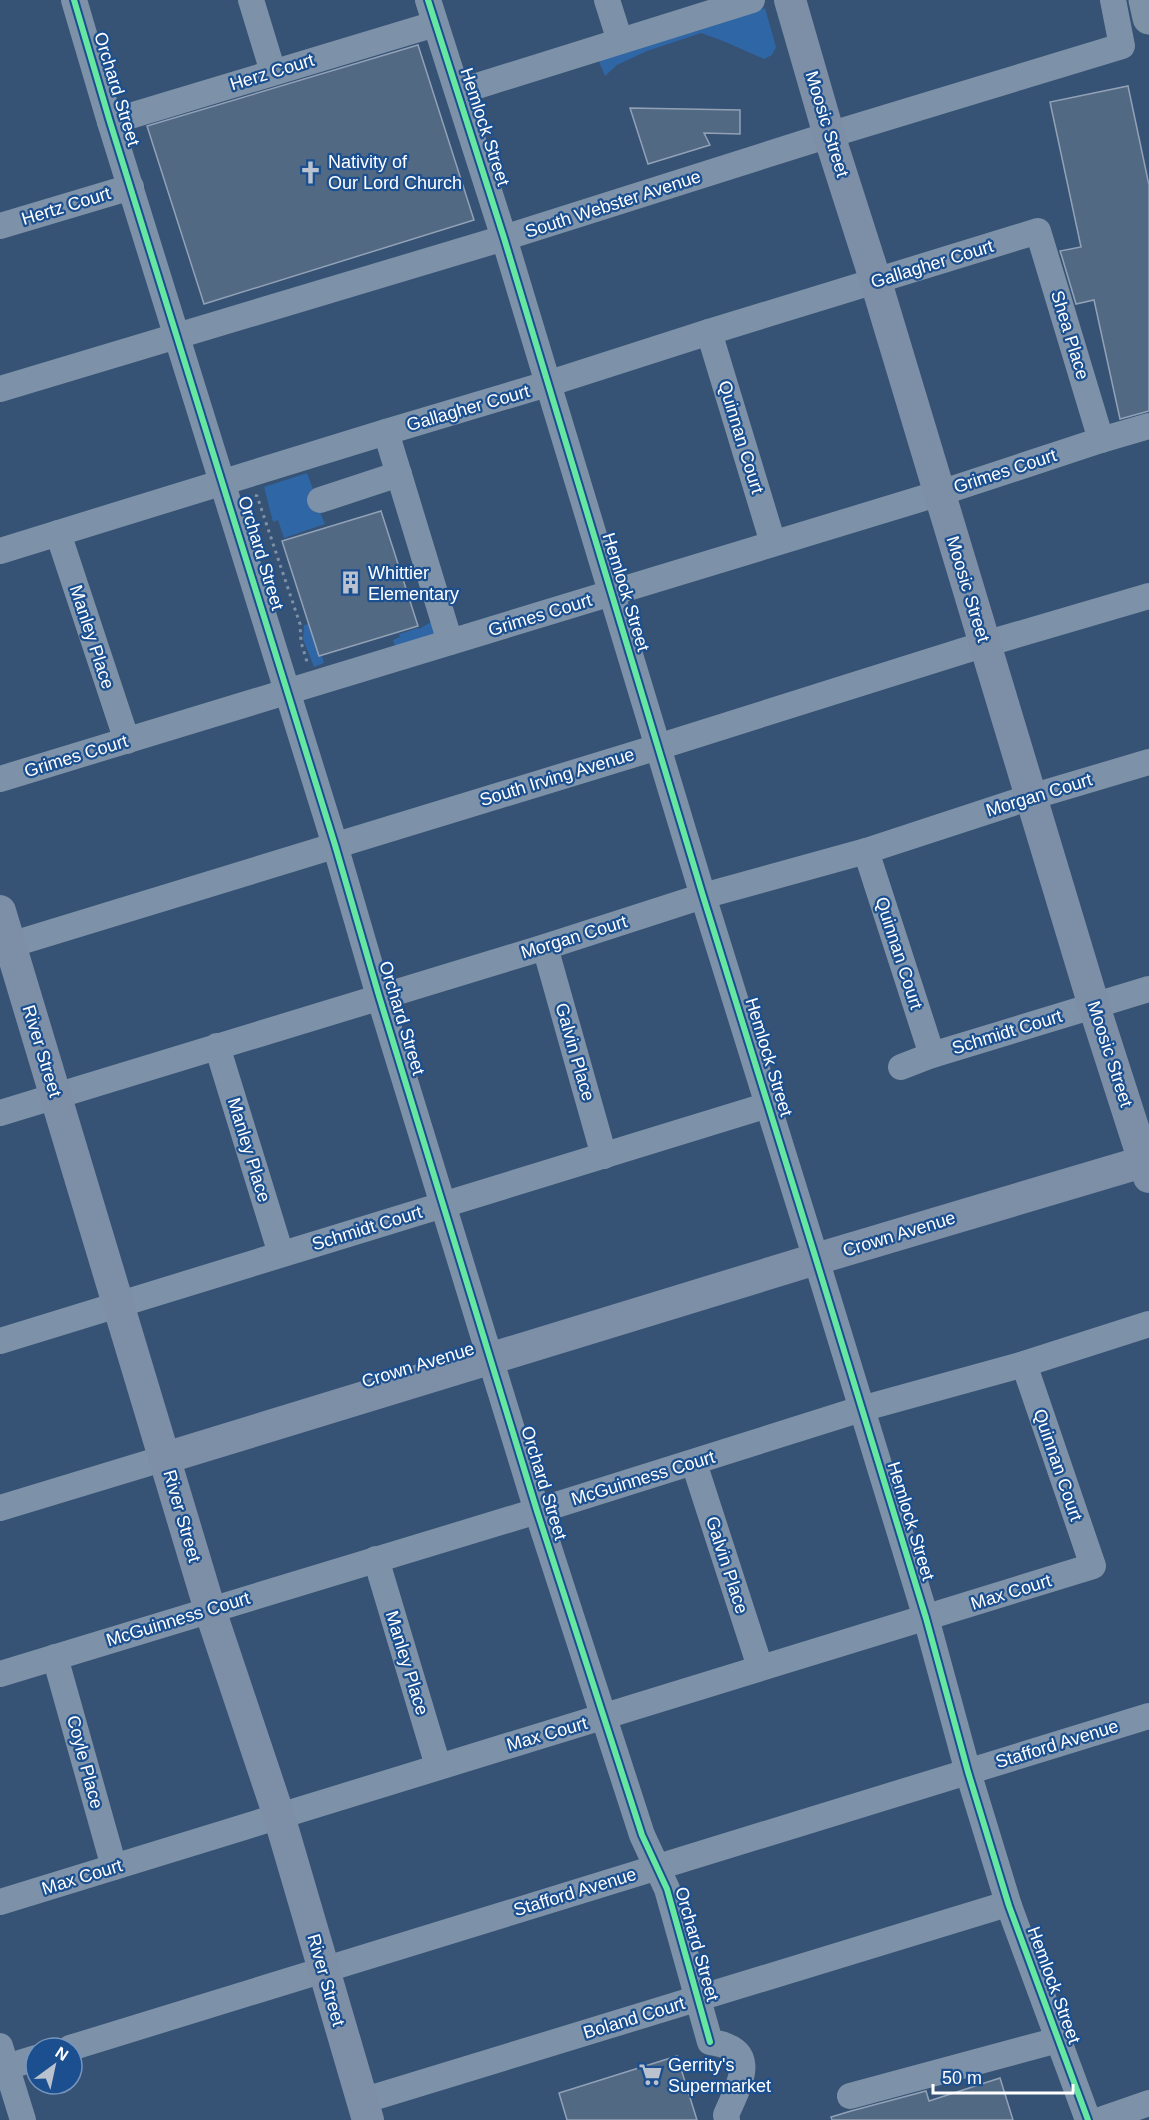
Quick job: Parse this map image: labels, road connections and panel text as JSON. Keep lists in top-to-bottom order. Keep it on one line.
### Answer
{"streets":{"main road":["Moosic Street","River Street","Crown Avenue"],"street":["Herz Court","Orchard Street","Hemlock Street","South Webster Avenue","Hertz Court","Gallagher Court","Shea Place","Quinnan Court","Grimes Court","Manley Place","South Irving Avenue","Morgan Court","Schmidt Court","Galvin Place","McGuinness Court","Max Court","Stafford Avenue","Coyle Place","Boland Court"]},"crossings":[["Herz Court","Orchard Street"],["Herz Court","Hemlock Street"],["Orchard Street","South Webster Avenue"],["Orchard Street","Hertz Court"],["Orchard Street","Gallagher Court"],["Orchard Street","Grimes Court"],["Orchard Street","South Irving Avenue"],["Orchard Street","Morgan Court"],["Orchard Street","Schmidt Court"],["Orchard Street","Crown Avenue"],["Orchard Street","McGuinness Court"],["Orchard Street","Max Court"],["Orchard Street","Stafford Avenue"],["Orchard Street","Boland Court"],["Moosic Street","South Webster Avenue"],["Moosic Street","Gallagher Court"],["Moosic Street","Grimes Court"],["Moosic Street","South Irving Avenue"],["Moosic Street","Morgan Court"],["Moosic Street","Schmidt Court"],["Moosic Street","Crown Avenue"],["Hemlock Street","South Webster Avenue"],["Hemlock Street","Gallagher Court"],["Hemlock Street","Grimes Court"],["Hemlock Street","South Irving Avenue"],["Hemlock Street","Morgan Court"],["Hemlock Street","Schmidt Court"],["Hemlock Street","Crown Avenue"],["Hemlock Street","McGuinness Court"],["Hemlock Street","Max Court"],["Hemlock Street","Stafford Avenue"],["Hemlock Street","Boland Court"],["Gallagher Court","Shea Place"],["Gallagher Court","Quinnan Court"],["Gallagher Court","Manley Place"],["Shea Place","Grimes Court"],["Quinnan Court","Grimes Court"],["Quinnan Court","Morgan Court"],["Quinnan Court","Schmidt Court"],["Quinnan Court","McGuinness Court"],["Quinnan Court","Max Court"],["Grimes Court","Manley Place"],["Manley Place","Morgan Court"],["Manley Place","Schmidt Court"],["Manley Place","McGuinness Court"],["Manley Place","Max Court"],["South Irving Avenue","River Street"],["Morgan Court","River Street"],["Morgan Court","Galvin Place"],["Schmidt Court","River Street"],["Schmidt Court","Galvin Place"],["River Street","Crown Avenue"],["River Street","McGuinness Court"],["River Street","Max Court"],["River Street","Stafford Avenue"],["River Street","Boland Court"],["Galvin Place","McGuinness Court"],["Galvin Place","Max Court"],["McGuinness Court","Coyle Place"],["Max Court","Coyle Place"]],"places":{"church":["Nativity of Our Lord Church"],"building":["Whittier Elementary"],"supermarket":["Gerrity's Supermarket"]},"scale_bar":"50 m","north":"top right"}
